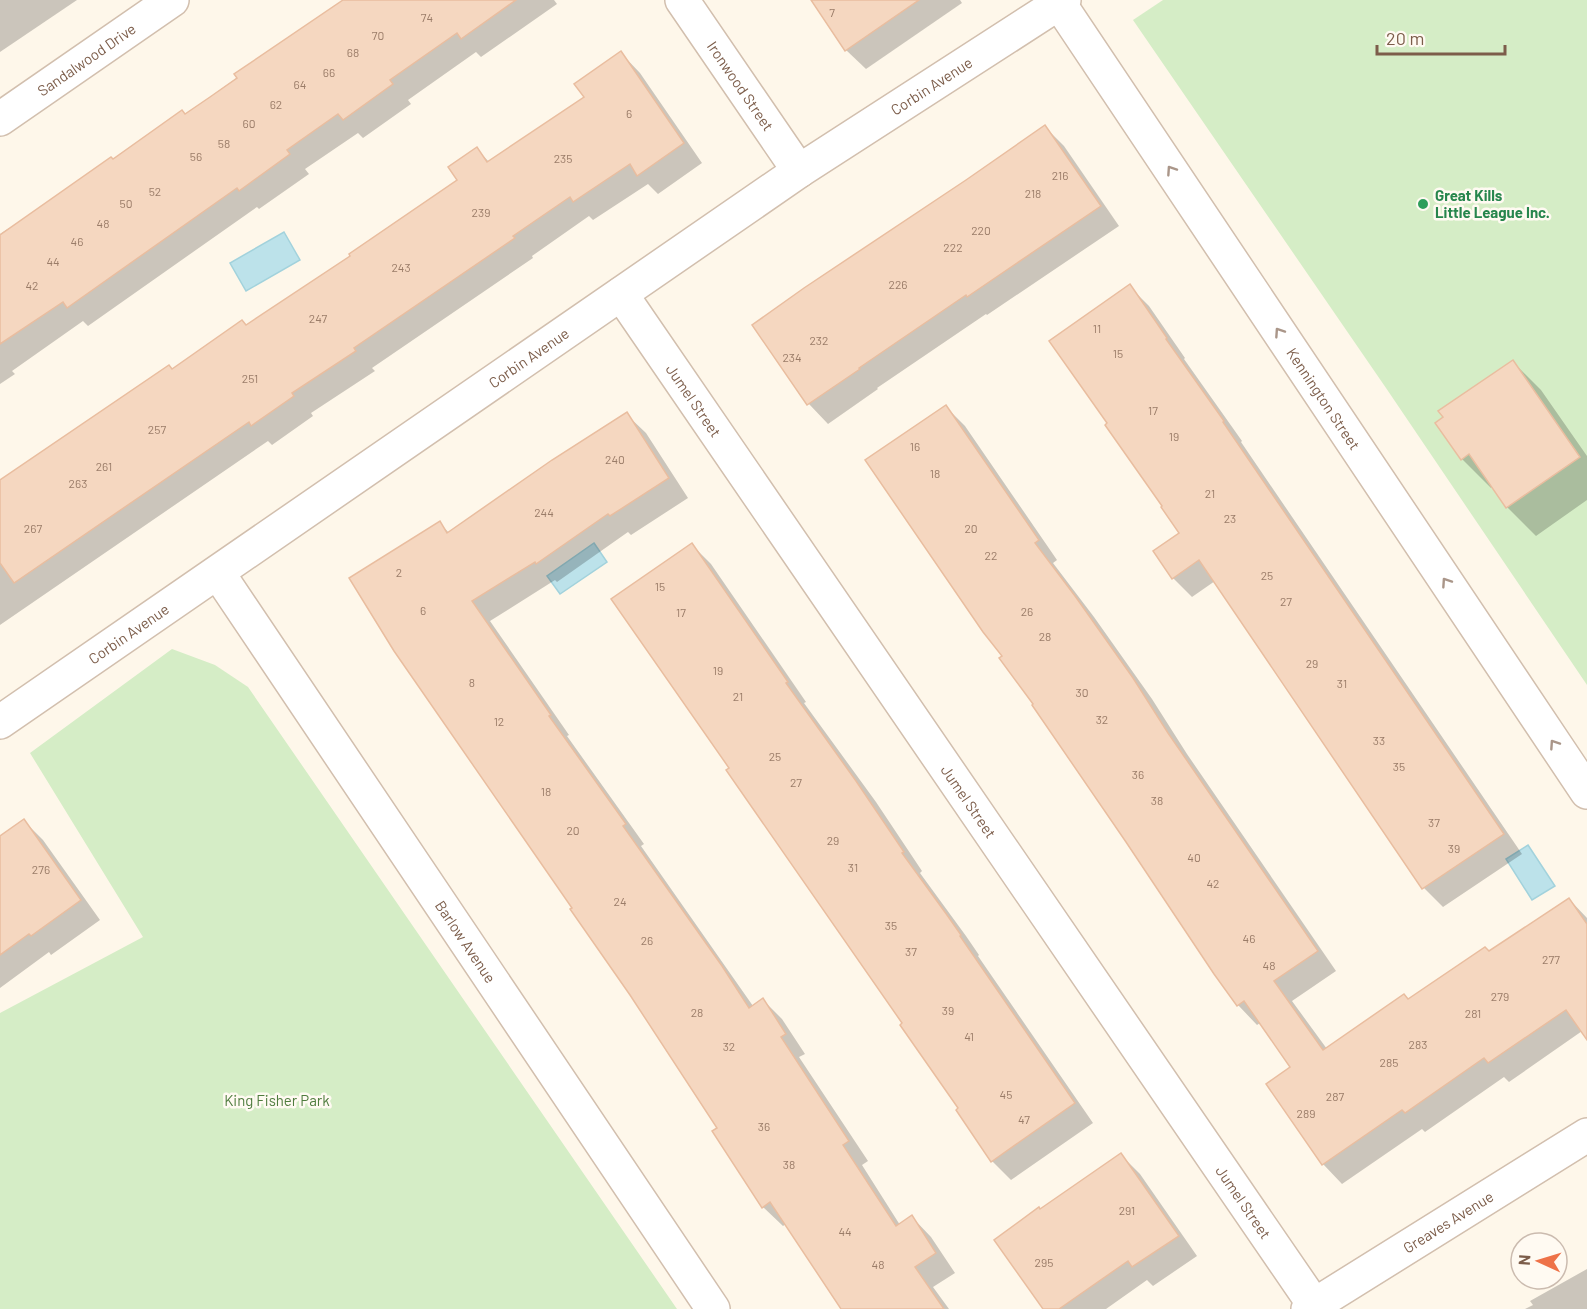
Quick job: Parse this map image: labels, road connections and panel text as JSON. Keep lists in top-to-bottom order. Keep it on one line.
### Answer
{"streets":{"street":["Sandalwood Drive","Ironwood Street","Corbin Avenue","Kennington Street","Jumel Street","Barlow Avenue","Greaves Avenue"]},"crossings":[["Ironwood Street","Corbin Avenue"],["Corbin Avenue","Kennington Street"],["Corbin Avenue","Jumel Street"],["Corbin Avenue","Barlow Avenue"],["Jumel Street","Greaves Avenue"]],"one_way":["Kennington Street"],"parks":["King Fisher Park"],"places":["Great Kills Little League Inc."],"house_numbers":["7","74","70","68","66","64","62","6","60","58","56","235","216","52","218","50","239","48","220","46","222","44","243","226","42","247","11","232","15","234","251","17","257","19","16","240","261","18","263","21","244","23","267","20","22","2","25","15","27","6","26","17","28","29","19","8","31","30","21","32","12","33","25","35","36","27","18","38","37","20","29","39","40","31","276","42","24","35","46","26","37","277","48","279","39","28","281","41","283","32","285","45","287","289","47","36","38","291","44","295","48"],"scale_bar":"20 m","north":"left"}
